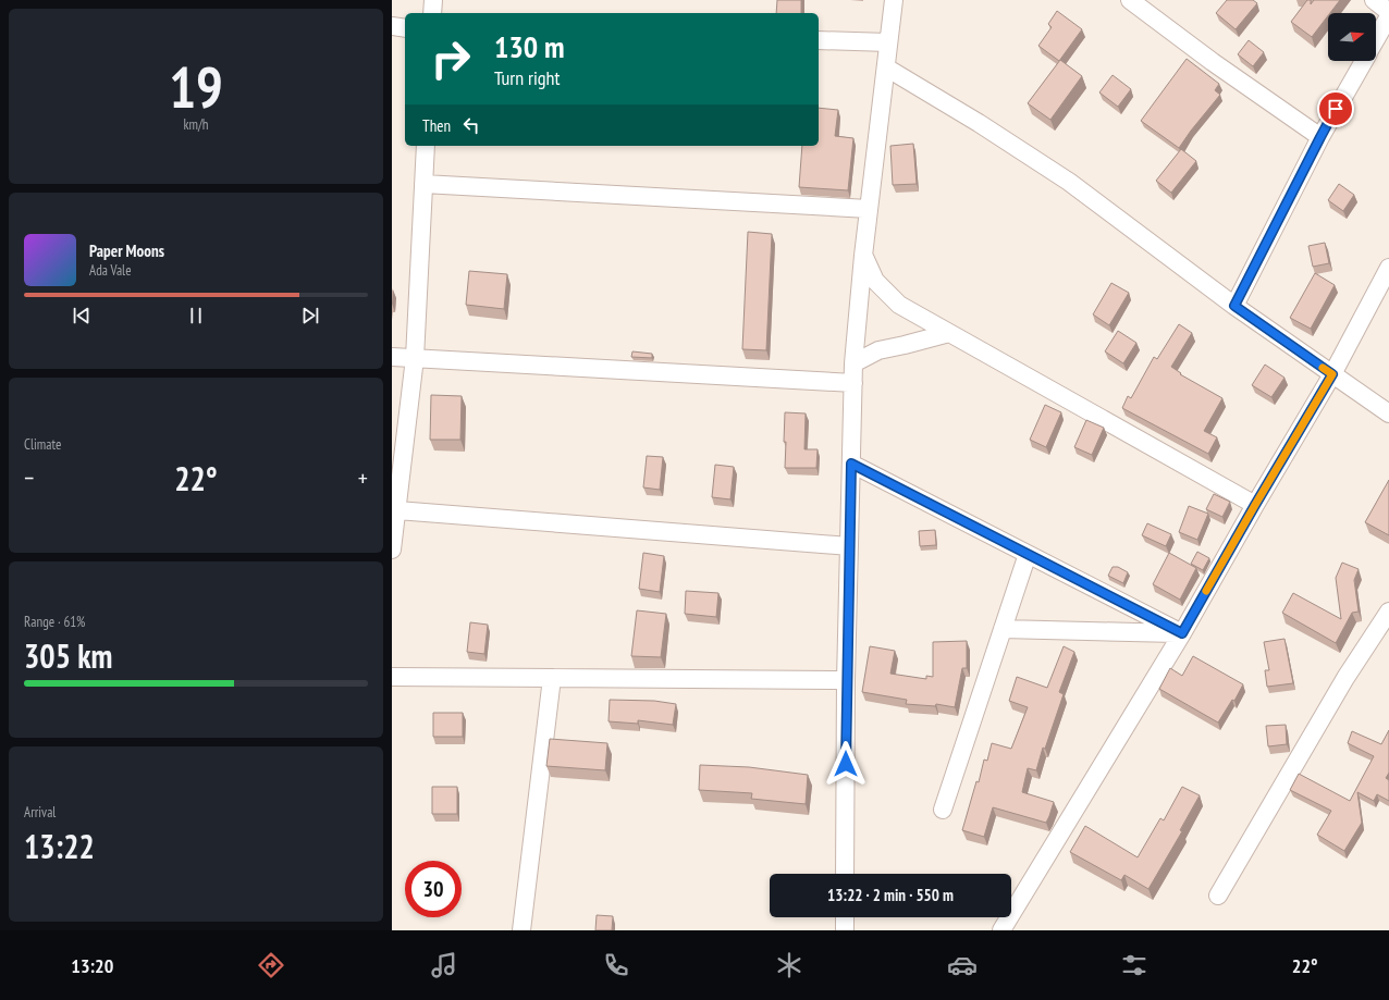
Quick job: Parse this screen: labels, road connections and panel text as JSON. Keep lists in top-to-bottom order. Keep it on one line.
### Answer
{"north":"right","page":{"tile":[["19","km/h"],"Climate",["Range · 61%","305 km"],["Arrival","13:22"]],"turn":["130 m","Turn right"],"then":"Then","song":["Paper Moons","Ada Vale"],"heat":["−","22°","+"],"limit":"30","trip":"13:22 · 2 min · 550 m","tabs":["13:20","22°"]}}
